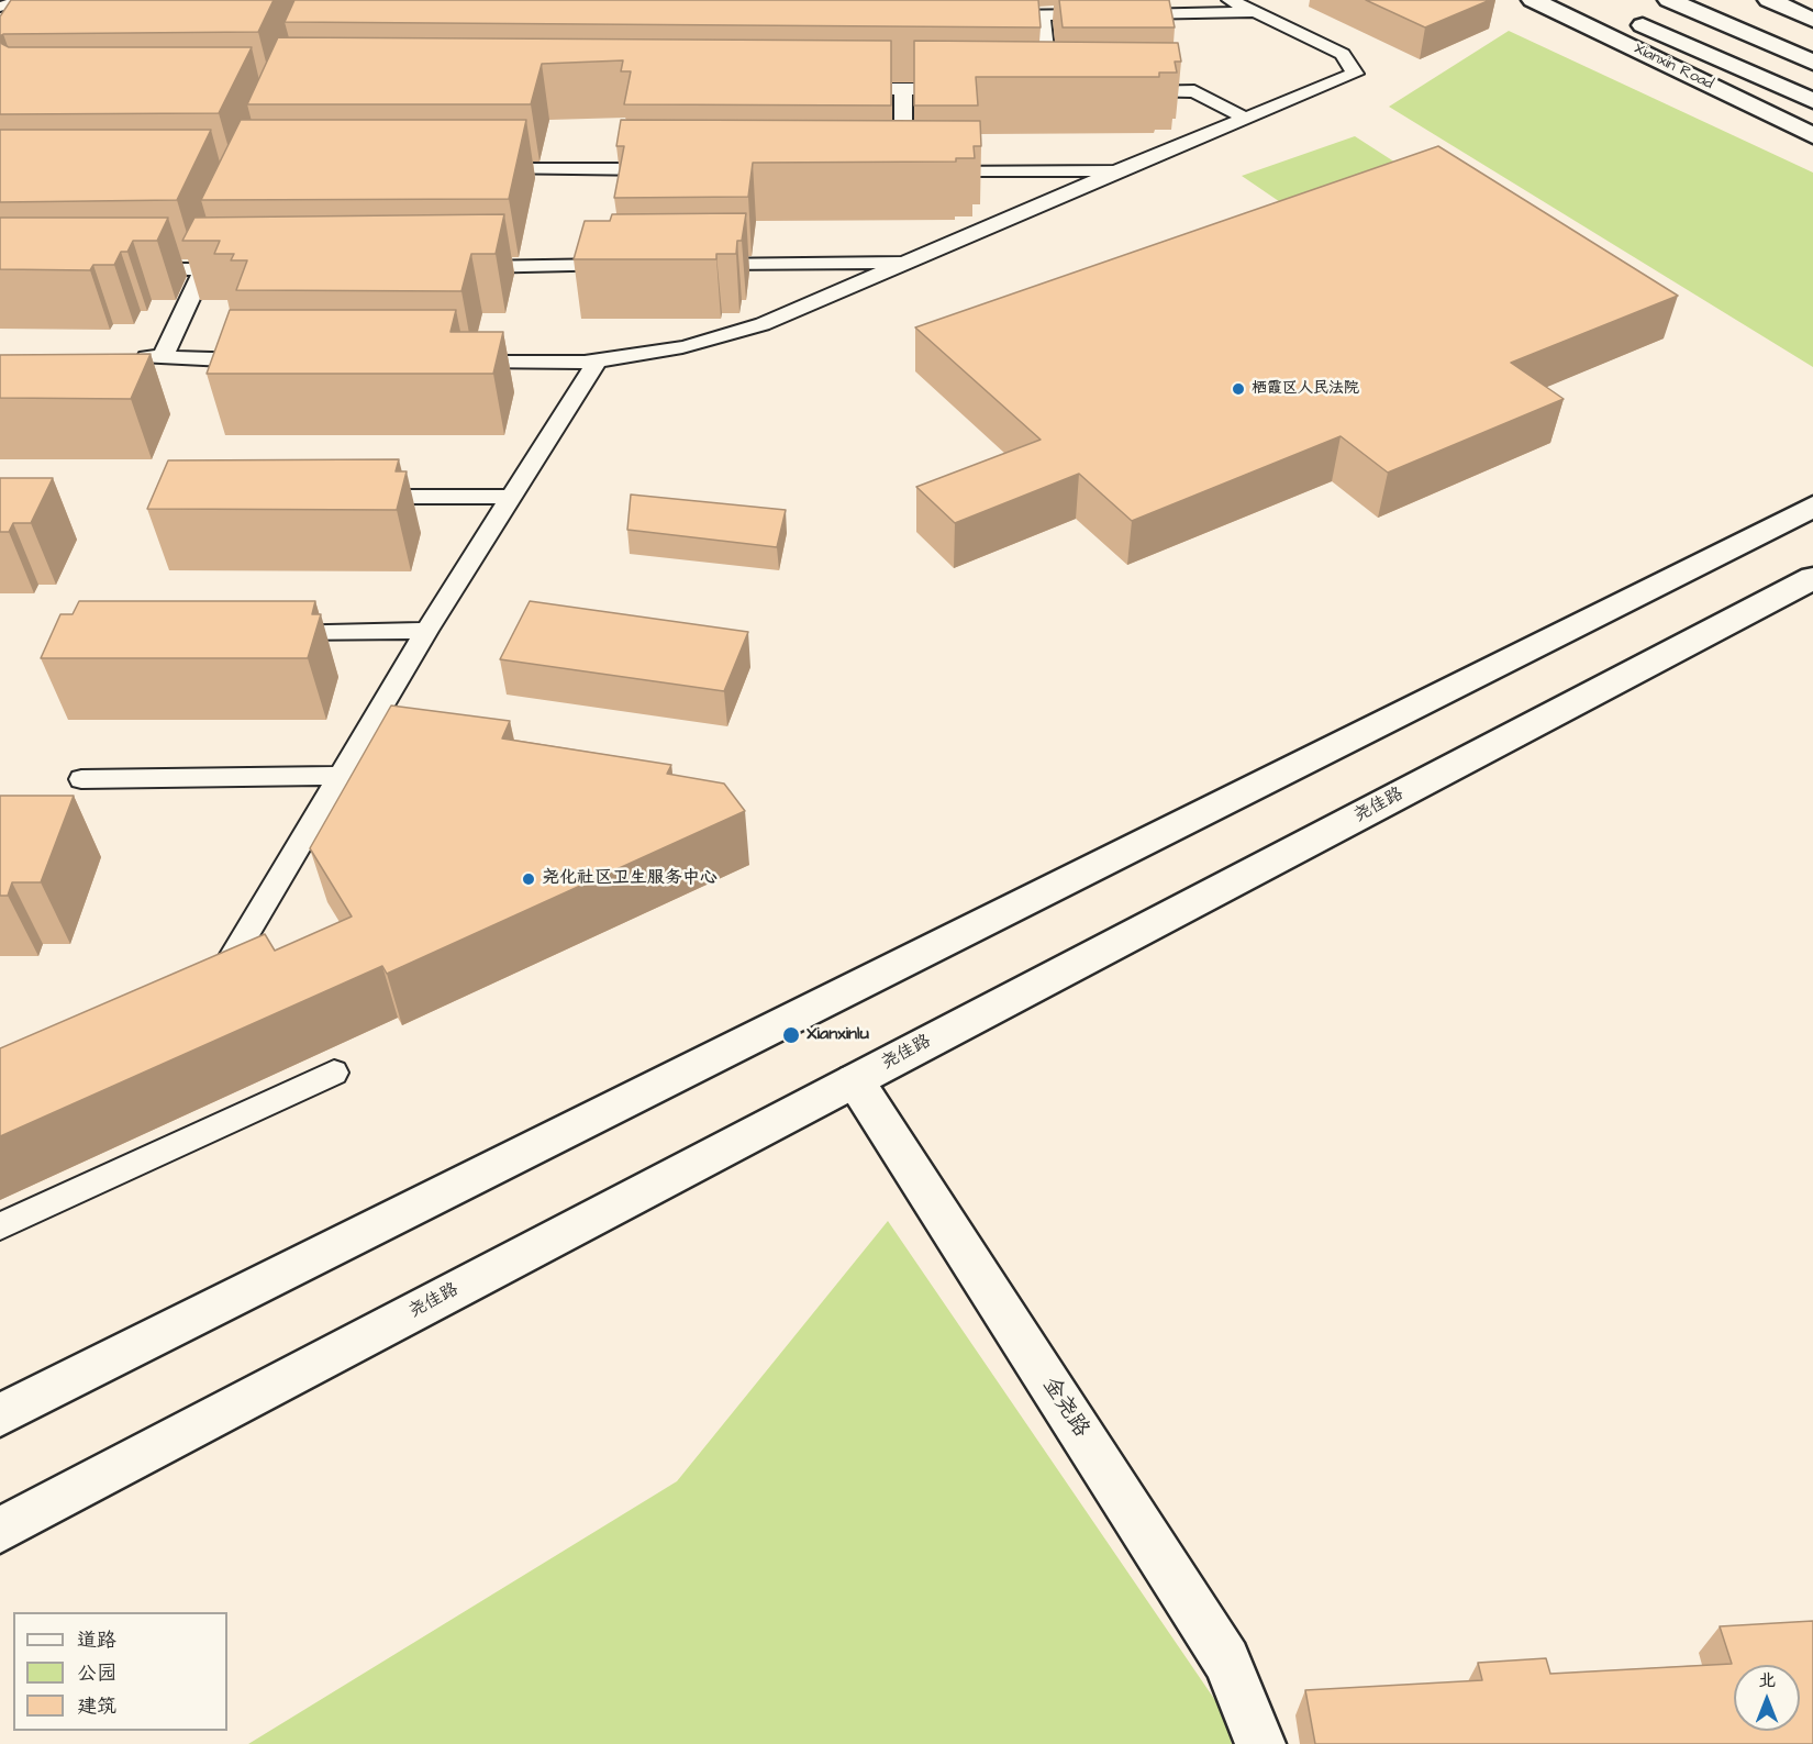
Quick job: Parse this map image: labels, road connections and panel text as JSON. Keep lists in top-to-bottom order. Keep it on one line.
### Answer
{"streets":{"main road":["Xianxin Road","尧佳路","金尧路"]},"crossings":[["尧佳路","金尧路"]],"places":["栖霞区人民法院","尧化社区卫生服务中心","Xianxinlu"],"legend":["道路","公园","建筑"],"north":"top"}
